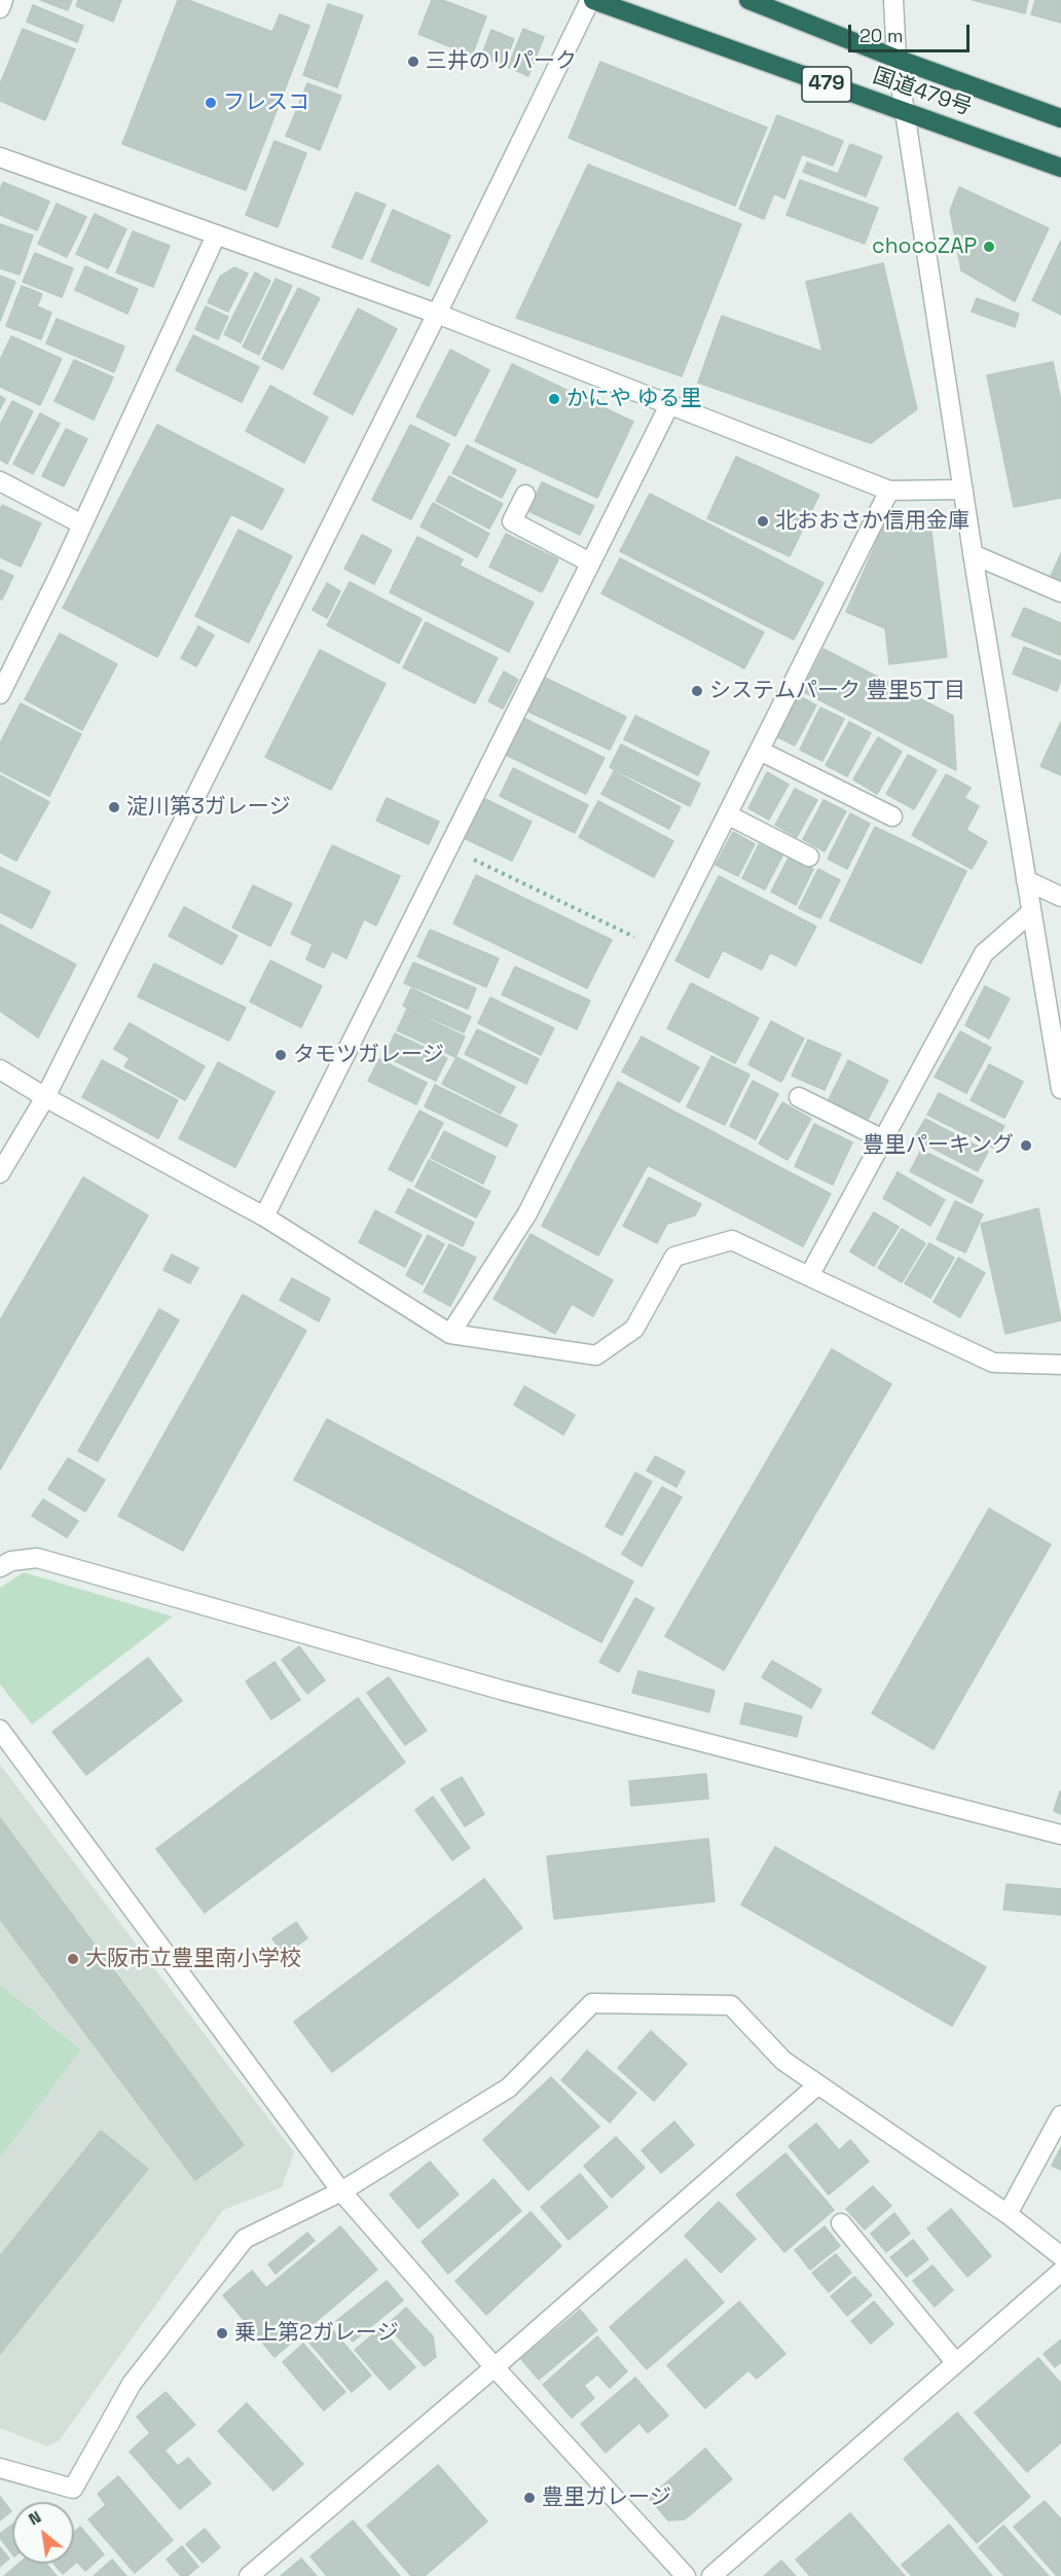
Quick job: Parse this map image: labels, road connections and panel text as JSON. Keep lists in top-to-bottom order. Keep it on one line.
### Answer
{"streets":{"highway":["479","国道479号"]},"places":["三井のリパーク","フレスコ","chocoZAP","かにや ゆる里","北おおさか信用金庫","システムパーク 豊里5丁目","淀川第3ガレージ","タモツガレージ","豊里パーキング","大阪市立豊里南小学校","乗上第2ガレージ","豊里ガレージ"],"scale_bar":"20 m","north":"top left"}
